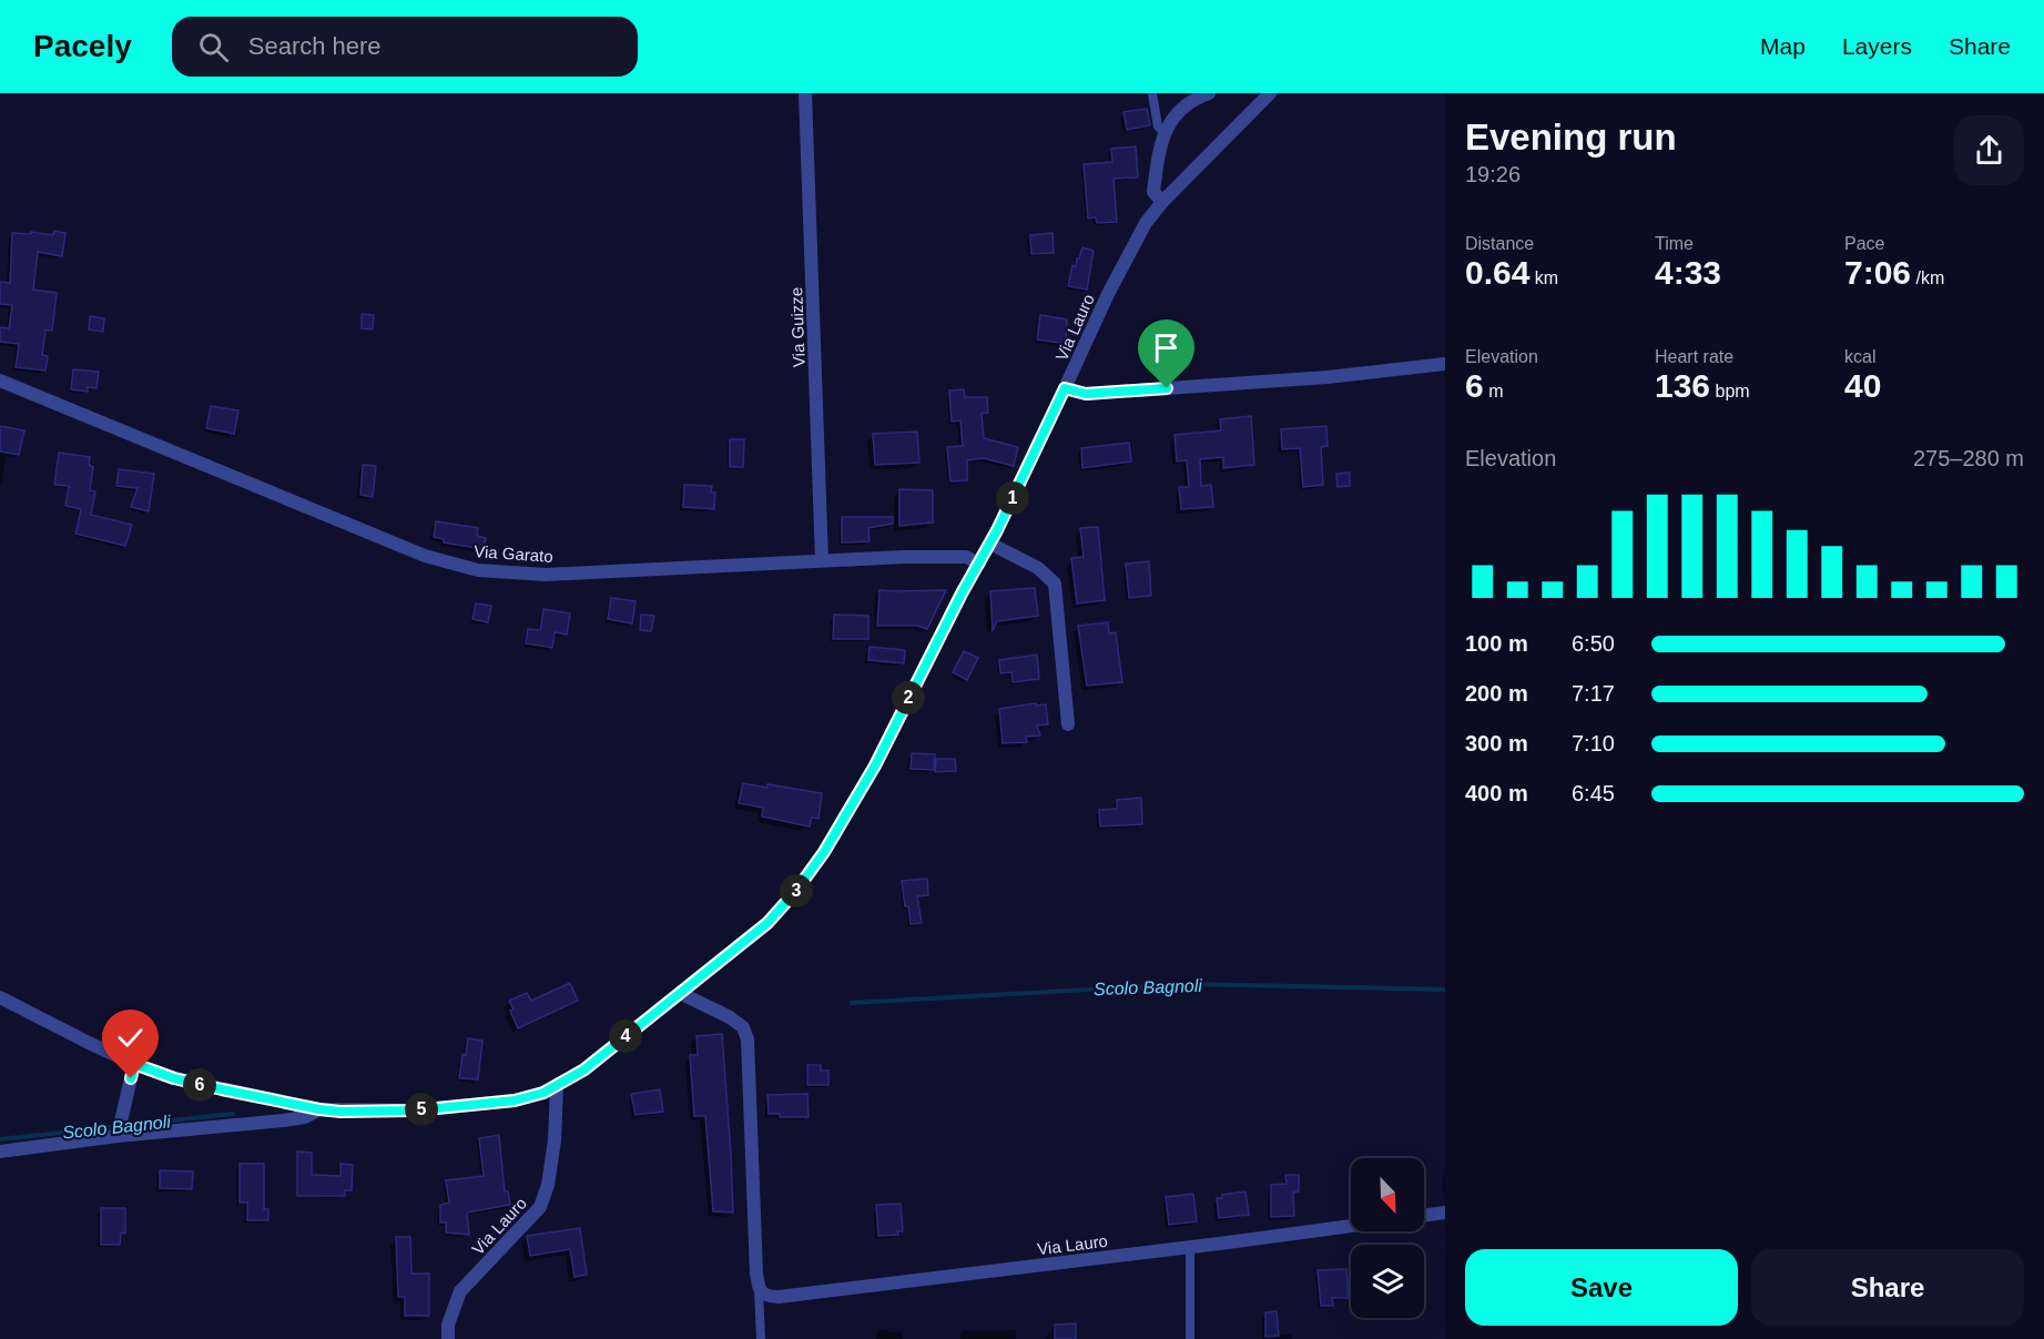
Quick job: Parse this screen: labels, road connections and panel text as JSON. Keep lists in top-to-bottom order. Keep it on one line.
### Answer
{"streets":{"street":["Via Guizze","Via Lauro","Via Garato"]},"crossings":[["Via Guizze","Via Garato"],["Via Lauro","Via Garato"]],"water":["Scolo Bagnoli"],"north":"bottom right","page":{"header":"Pacely","search":"Search here","nav":["Map","Layers","Share"],"heading":["Evening run","19:26"],"stats":[["Distance","0.64 km"],["Time","4:33"],["Pace","7:06 /km"],["Elevation","6 m"],["Heart rate","136 bpm"],["kcal","40"]],"chart":["Elevation","275–280 m"],"pins":["1","2","3","4","6","5"],"list":[{"name":"100 m","note":"6:50"},{"name":"200 m","note":"7:17"},{"name":"300 m","note":"7:10"},{"name":"400 m","note":"6:45"}],"buttons":["Save","Share"]}}
